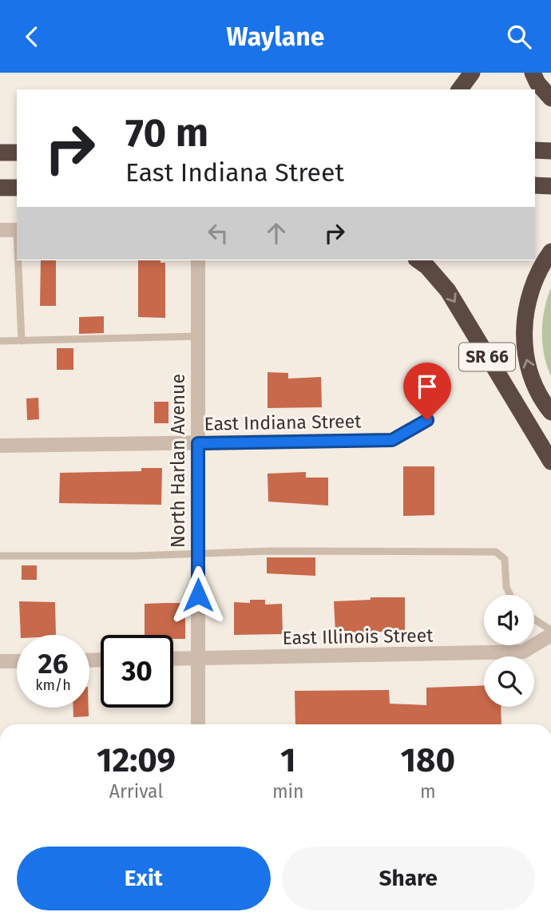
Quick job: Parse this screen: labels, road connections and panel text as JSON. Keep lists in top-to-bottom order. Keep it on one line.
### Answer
{"streets":{"highway":["SR 66"],"street":["East Indiana Street","North Harlan Avenue","East Illinois Street"]},"crossings":[["East Indiana Street","North Harlan Avenue"],["North Harlan Avenue","East Illinois Street"]],"page":{"header":"Waylane","turn":["70 m","East Indiana Street"],"speed":"26 km/h","limit":"30","eta":["12:09","Arrival","1","min","180","m"],"buttons":["Exit","Share"]}}
